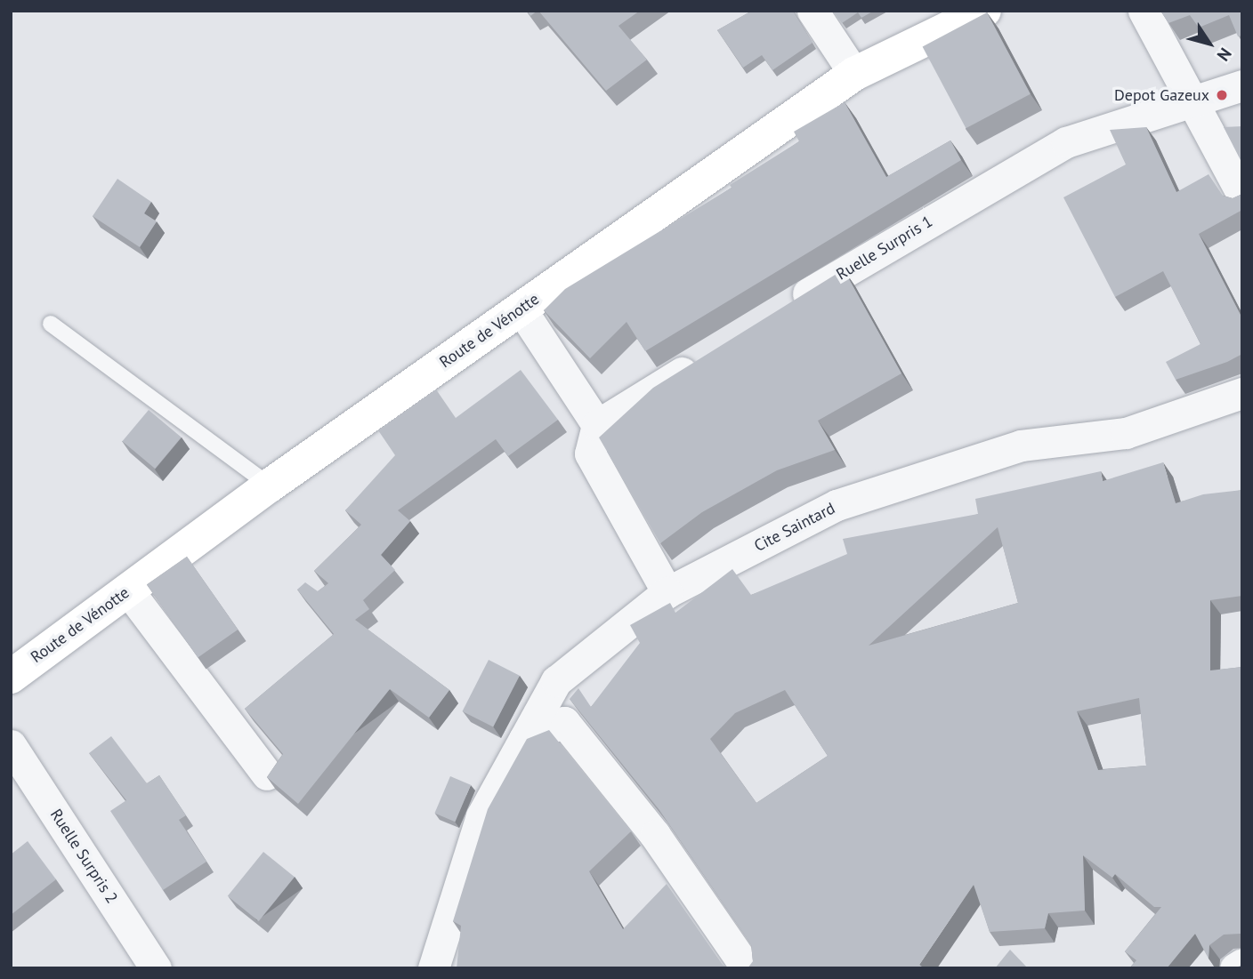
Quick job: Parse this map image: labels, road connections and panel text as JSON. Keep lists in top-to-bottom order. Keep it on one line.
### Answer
{"streets":{"street":["Ruelle Surpris 1","Route de Vénotte","Cite Saintard","Ruelle Surpris 2"]},"places":["Depot Gazeux"],"north":"bottom right"}
